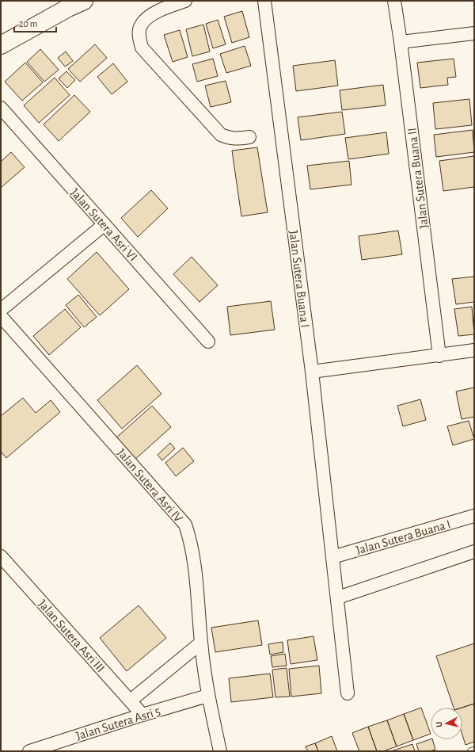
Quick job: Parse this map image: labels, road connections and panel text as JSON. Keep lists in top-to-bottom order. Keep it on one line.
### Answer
{"streets":{"street":["Jalan Sutera Buana II","Jalan Sutera Asri VI","Jalan Sutera Buana I","Jalan Sutera Asri IV","Jalan Sutera Asri III","Jalan Sutera Asri 5"]},"crossings":[["Jalan Sutera Asri IV","Jalan Sutera Asri 5"],["Jalan Sutera Asri III","Jalan Sutera Asri 5"]],"scale_bar":"20 m","north":"left"}
